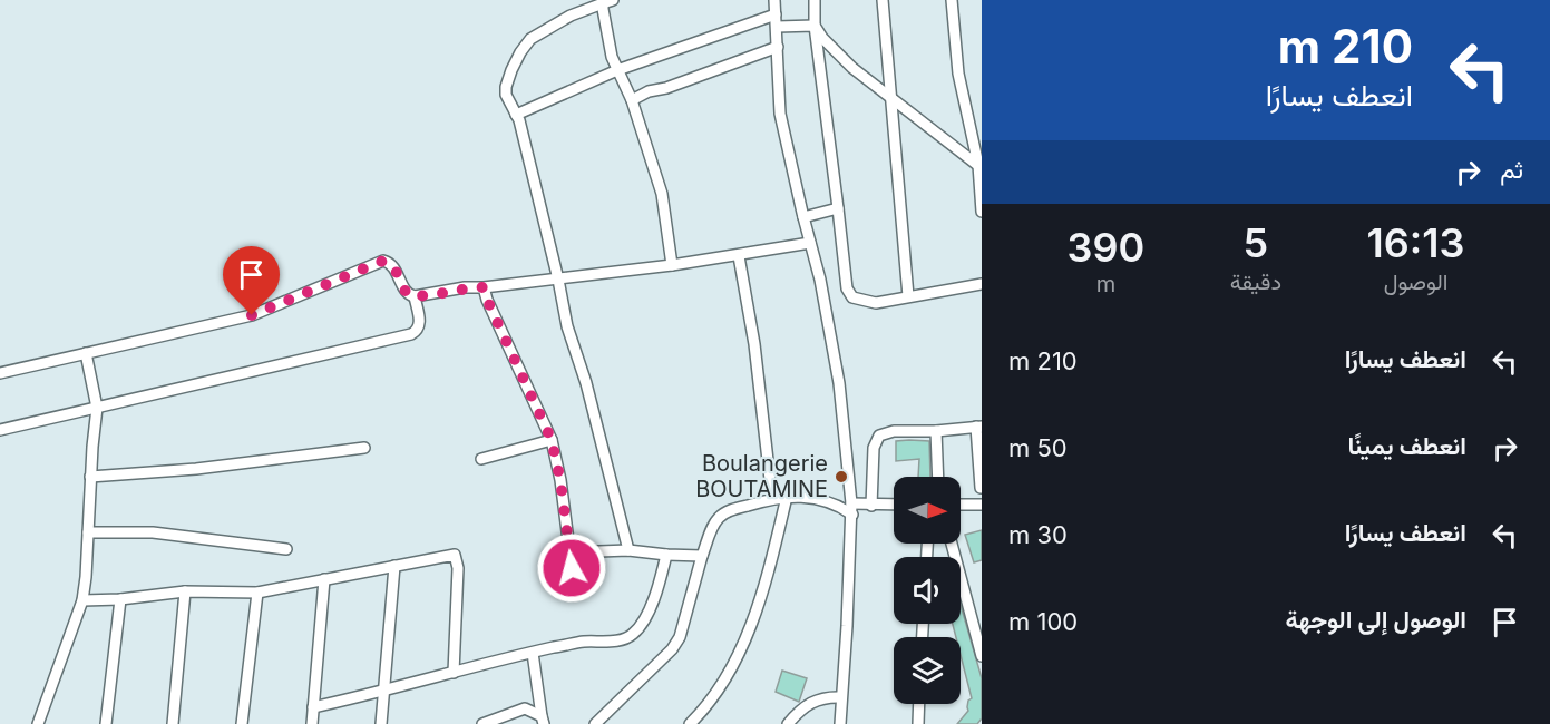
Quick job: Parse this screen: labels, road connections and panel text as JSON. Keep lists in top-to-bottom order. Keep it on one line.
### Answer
{"places":["Boulangerie BOUTAMINE"],"north":"right","page":{"turn":["210 m","انعطف يسارًا"],"then":"ثم","eta":["16:13","الوصول","5","دقيقة","390","m"],"list":[{"name":"انعطف يسارًا","value":"210 m"},{"name":"انعطف يمينًا","value":"50 m"},{"name":"انعطف يسارًا","value":"30 m"},{"name":"الوصول إلى الوجهة","value":"100 m"}]}}
